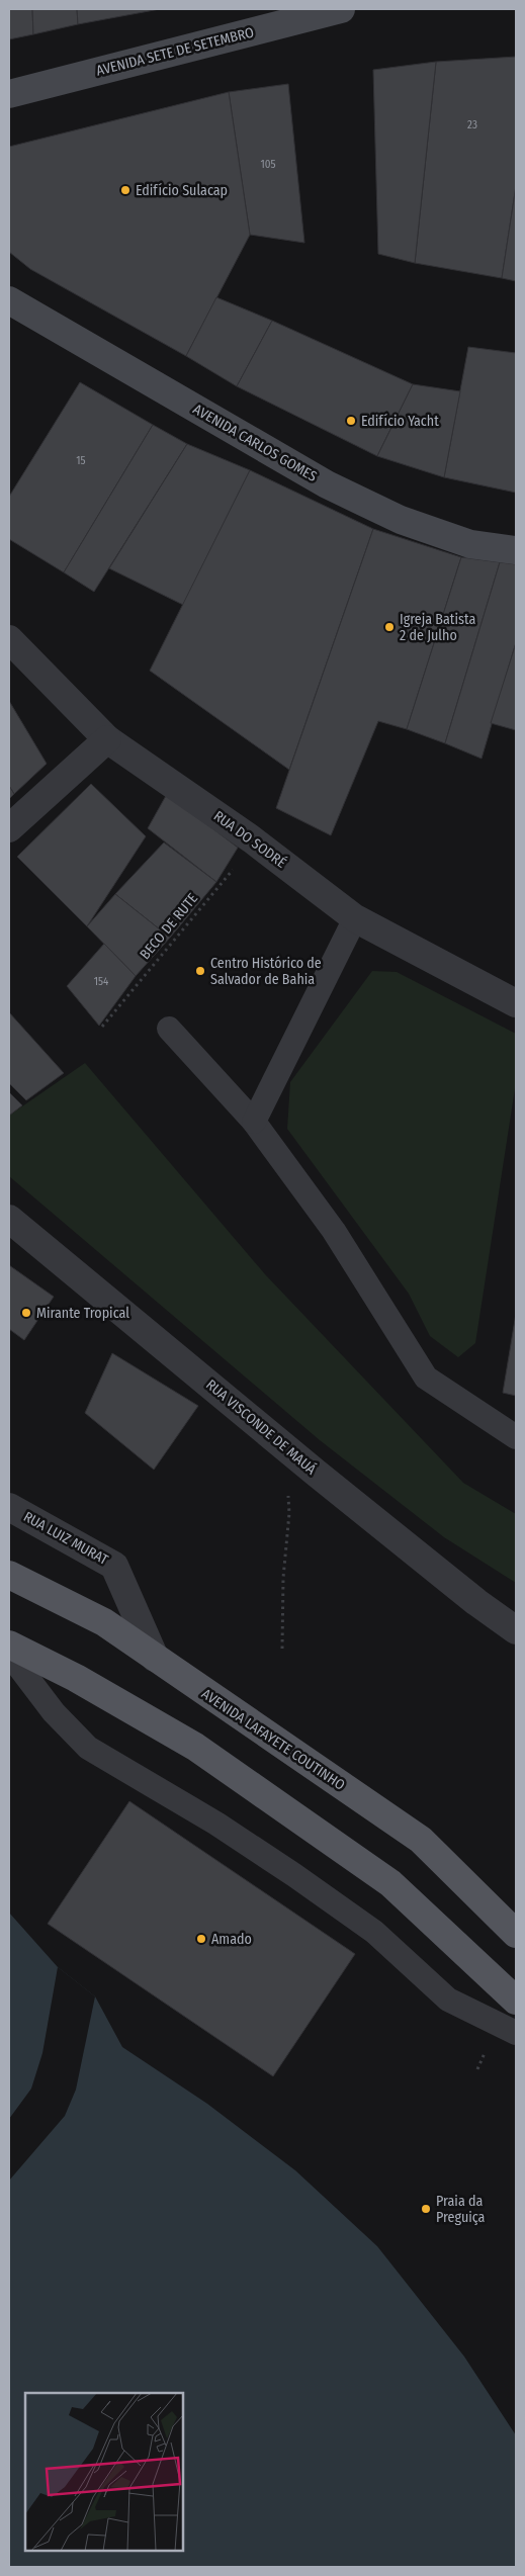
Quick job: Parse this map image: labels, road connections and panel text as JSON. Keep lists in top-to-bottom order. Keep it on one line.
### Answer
{"streets":{"main road":["AVENIDA SETE DE SETEMBRO","AVENIDA CARLOS GOMES","AVENIDA LAFAYETE COUTINHO"],"street":["RUA DO SODRÉ","RUA VISCONDE DE MAUÁ","RUA LUIZ MURAT"],"path":["BECO DE RUTE"]},"crossings":[["RUA DO SODRÉ","BECO DE RUTE"],["RUA LUIZ MURAT","AVENIDA LAFAYETE COUTINHO"]],"places":["Edifício Sulacap","Edifício Yacht","Igreja Batista 2 de Julho","Centro Histórico de Salvador de Bahia","Mirante Tropical","Amado","Praia da Preguiça"],"house_numbers":["23","105","15","154"]}
